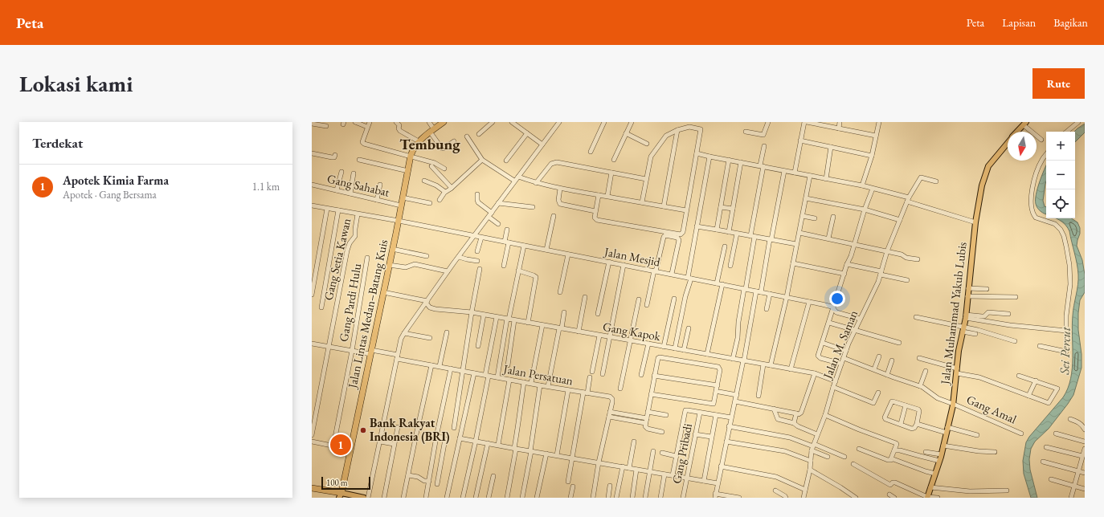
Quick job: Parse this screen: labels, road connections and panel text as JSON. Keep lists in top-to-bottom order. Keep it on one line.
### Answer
{"streets":{"highway":["Jalan Lintas Medan–Batang Kuis"],"main road":["Jalan Muhammad Yakub Lubis"],"street":["Gang Sahabat","Jalan Mesjid","Gang Setia Kawan","Gang Pardi Hulu","Gang Kapok","Jalan M. Saman","Jalan Persatuan","Gang Amal","Gang Pribadi"]},"crossings":[["Gang Sahabat","Jalan Lintas Medan–Batang Kuis"],["Jalan Mesjid","Gang Setia Kawan"],["Jalan Mesjid","Jalan Lintas Medan–Batang Kuis"],["Jalan Mesjid","Jalan M. Saman"],["Gang Setia Kawan","Jalan Persatuan"],["Gang Pardi Hulu","Jalan Persatuan"],["Jalan Muhammad Yakub Lubis","Gang Amal"],["Jalan Lintas Medan–Batang Kuis","Gang Kapok"],["Jalan Lintas Medan–Batang Kuis","Jalan Persatuan"],["Gang Kapok","Jalan M. Saman"],["Jalan M. Saman","Gang Amal"]],"districts":["Tembung"],"water":["Sei Percut"],"places":["Bank Rakyat Indonesia (BRI)"],"scale_bar":"100 m","north":"bottom","page":{"header":"Peta","nav":["Peta","Lapisan","Bagikan"],"buttons":"Rute","title":"Lokasi kami","heading":"Terdekat","map_buttons":["+","−"],"list":[{"mark":"1","name":"Apotek Kimia Farma","note":"Apotek · Gang Bersama","value":"1.1 km"}],"pins":"1","scale":"100 m"}}
